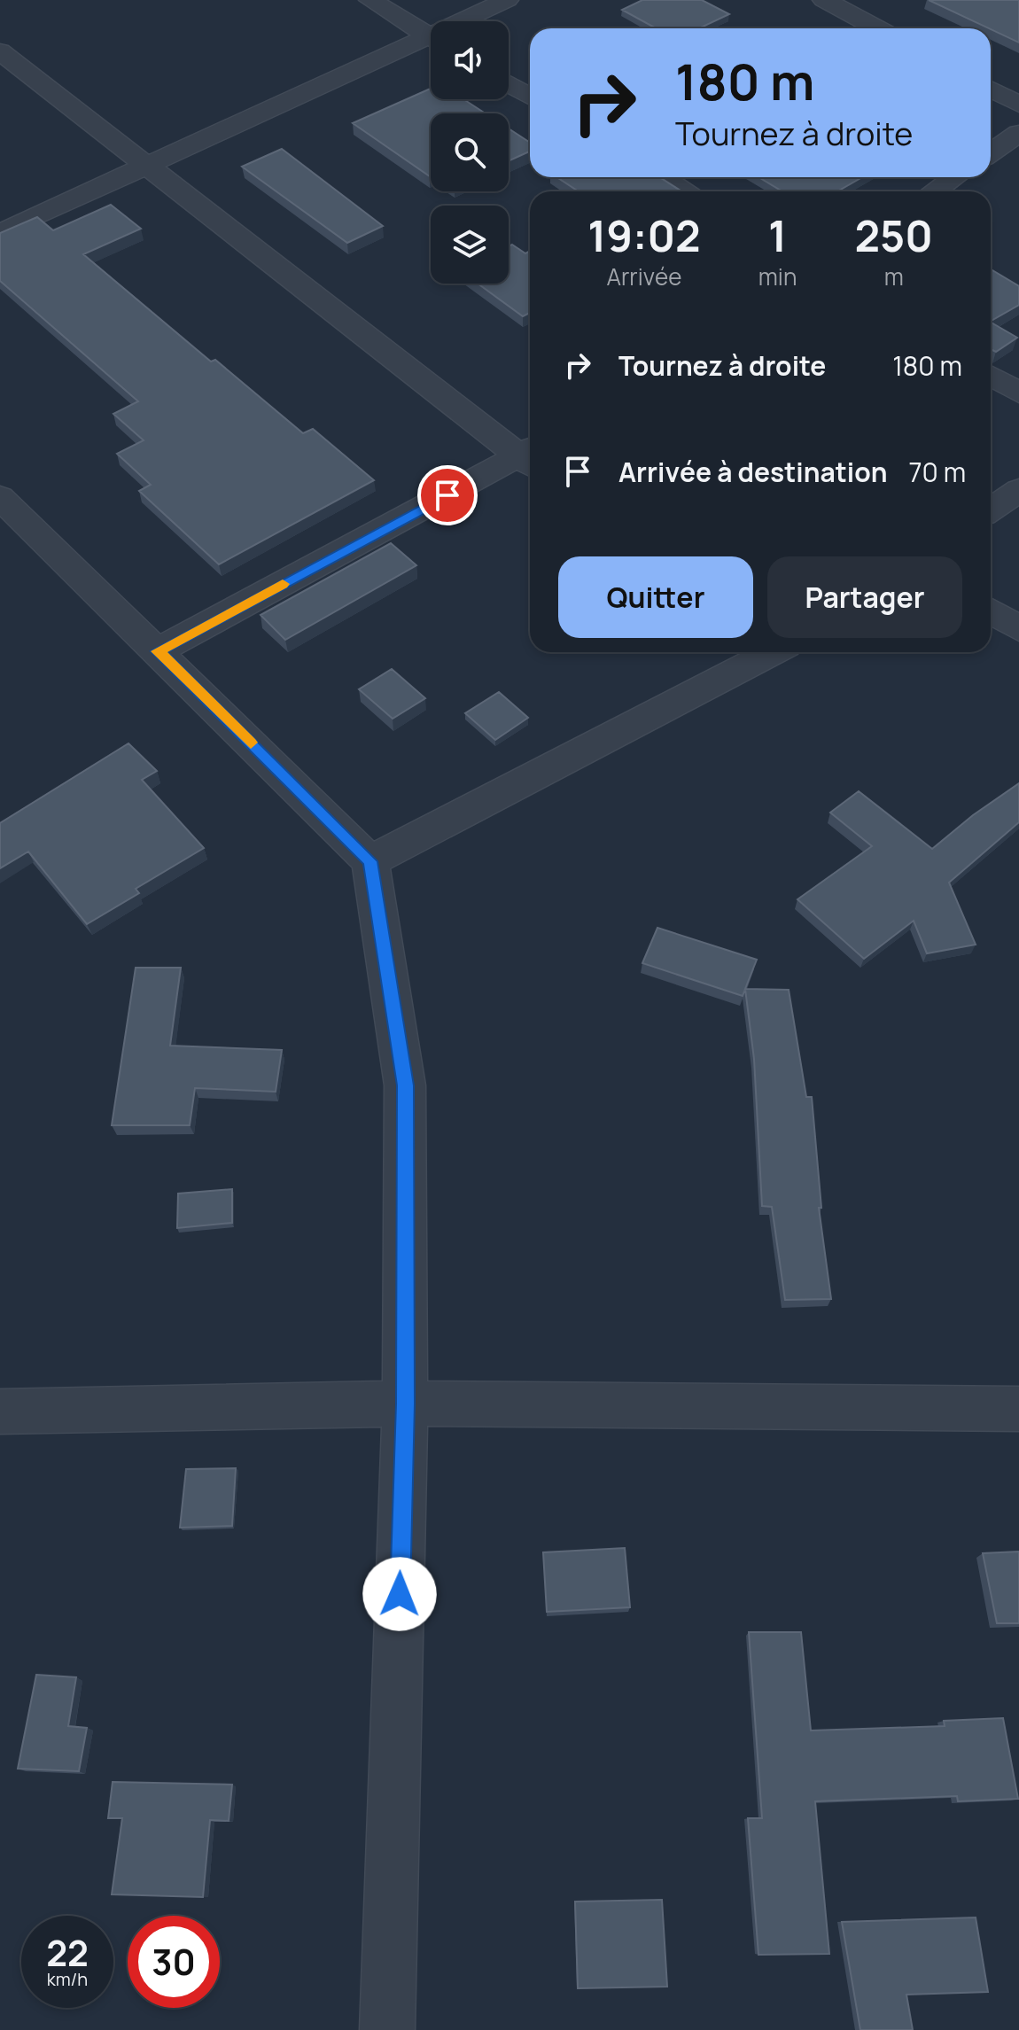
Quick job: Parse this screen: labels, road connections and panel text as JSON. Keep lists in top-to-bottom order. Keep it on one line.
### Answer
{"page":{"turn":["180 m","Tournez à droite"],"eta":["19:02","Arrivée","1","min","250","m"],"list":[{"name":"Tournez à droite","value":"180 m"},{"name":"Arrivée à destination","value":"70 m"}],"buttons":["Quitter","Partager"],"speed":"22 km/h","limit":"30"}}
